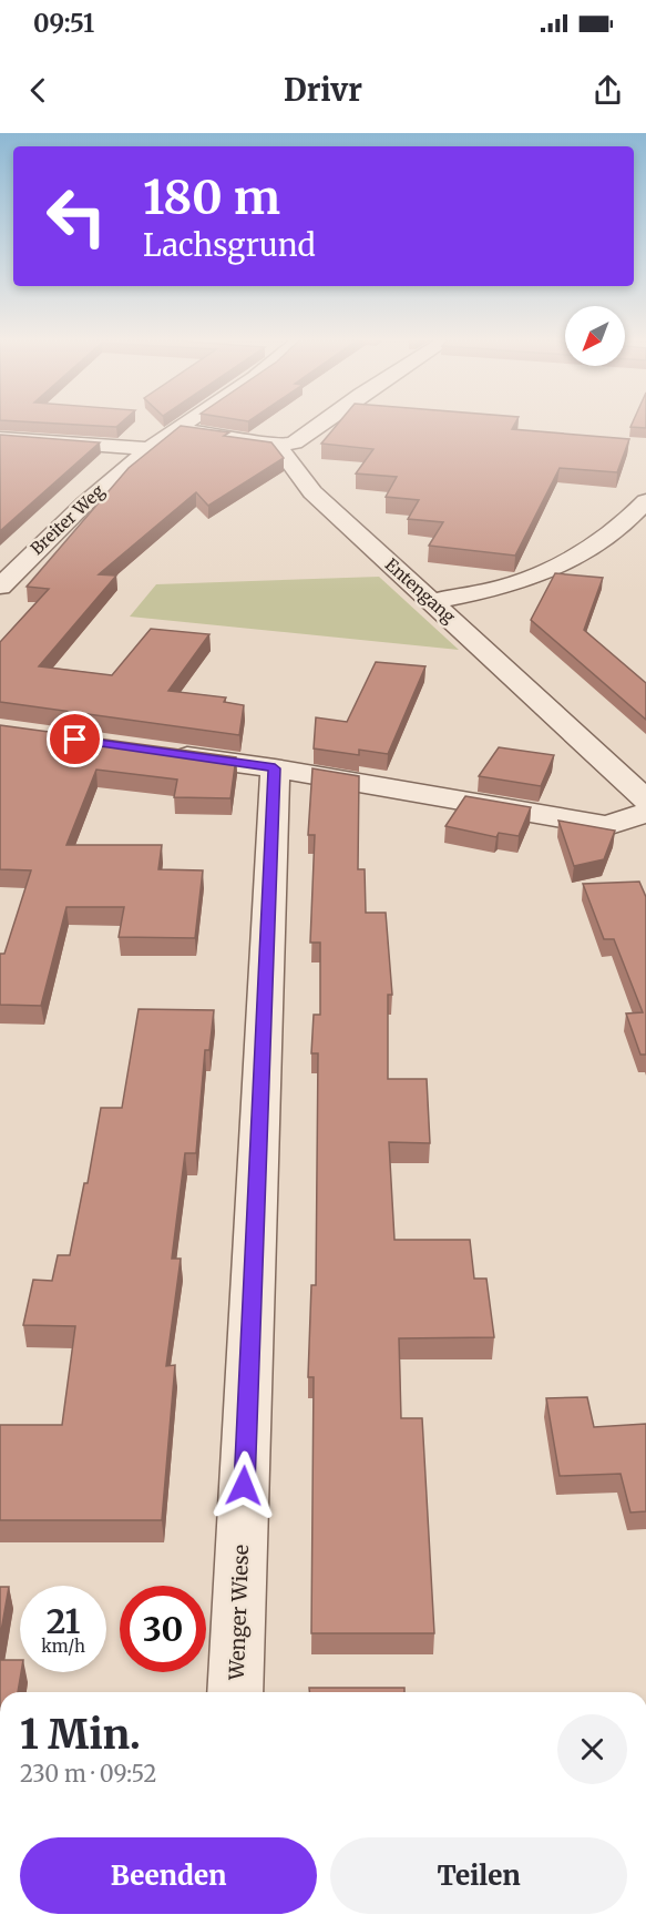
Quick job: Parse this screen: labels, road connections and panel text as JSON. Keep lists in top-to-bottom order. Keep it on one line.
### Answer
{"streets":{"street":["Breiter Weg","Entengang","Wenger Wiese"]},"north":"bottom left","page":{"status":"09:51","header":"Drivr","turn":["180 m","Lachsgrund"],"speed":"21 km/h","limit":"30","heading":["1 Min.","230 m · 09:52"],"buttons":["Beenden","Teilen"]}}
